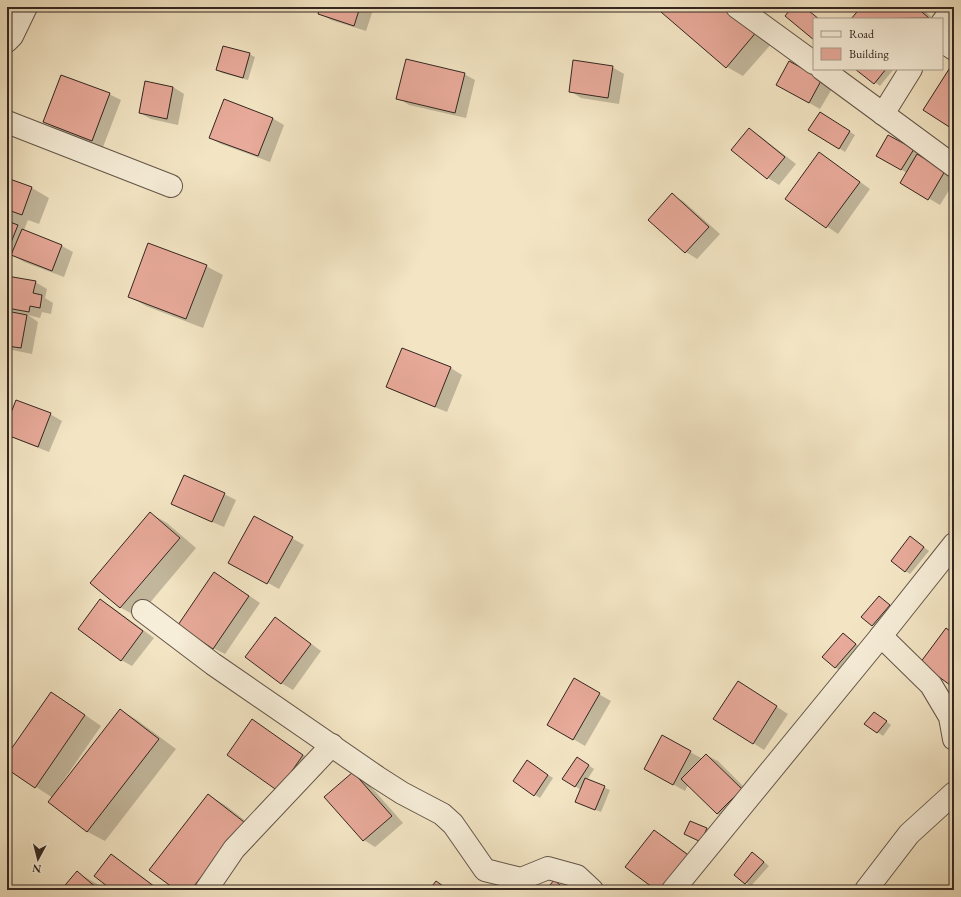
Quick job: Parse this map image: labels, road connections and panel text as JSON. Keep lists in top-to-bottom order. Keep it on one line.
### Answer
{"legend":["Road","Building"],"north":"bottom"}
